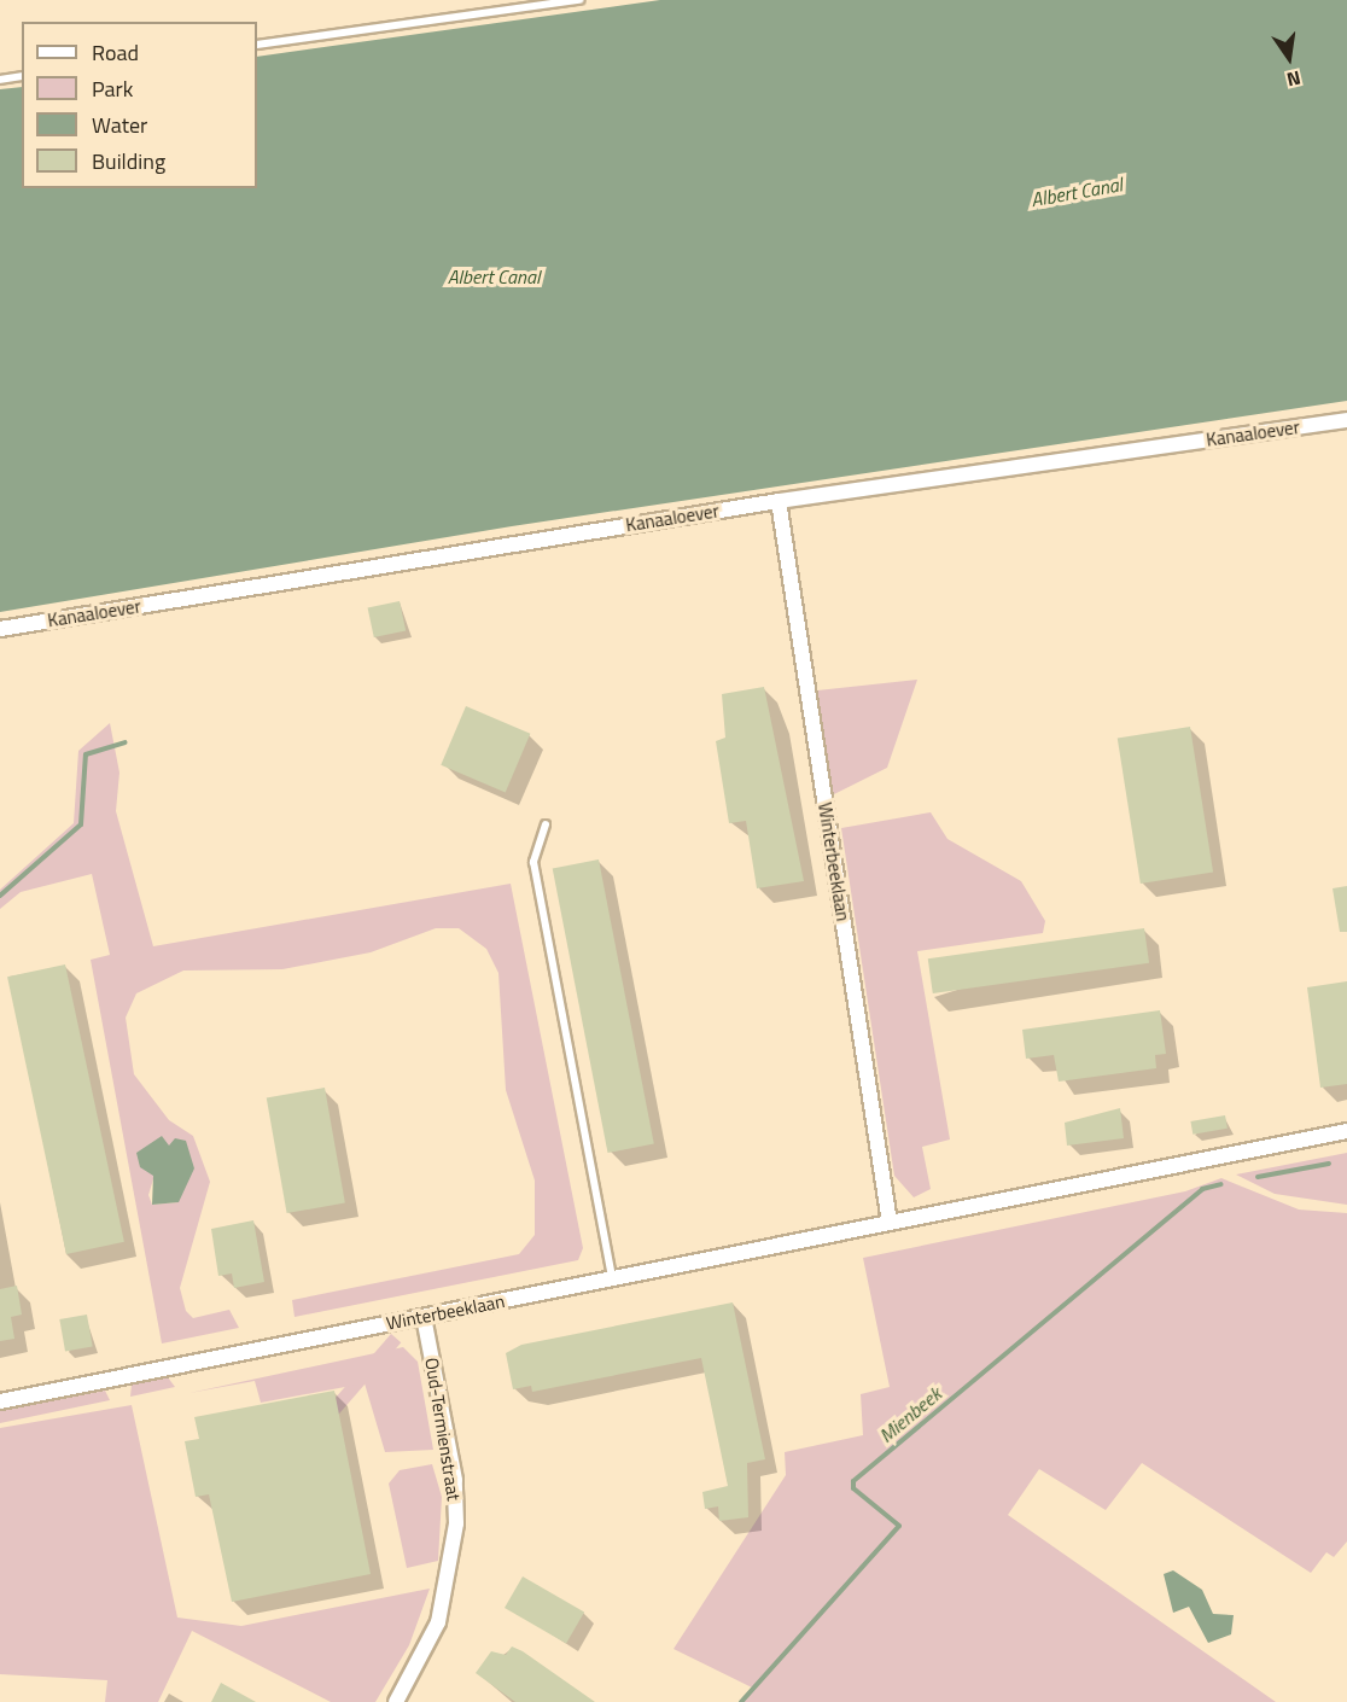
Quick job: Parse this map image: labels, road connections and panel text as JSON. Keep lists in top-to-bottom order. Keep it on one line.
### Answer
{"streets":{"street":["Kanaaloever","Winterbeeklaan","Oud-Termienstraat"]},"crossings":[["Kanaaloever","Winterbeeklaan"],["Winterbeeklaan","Oud-Termienstraat"]],"water":["Albert Canal","Mienbeek"],"legend":["Road","Park","Water","Building"],"north":"bottom"}
